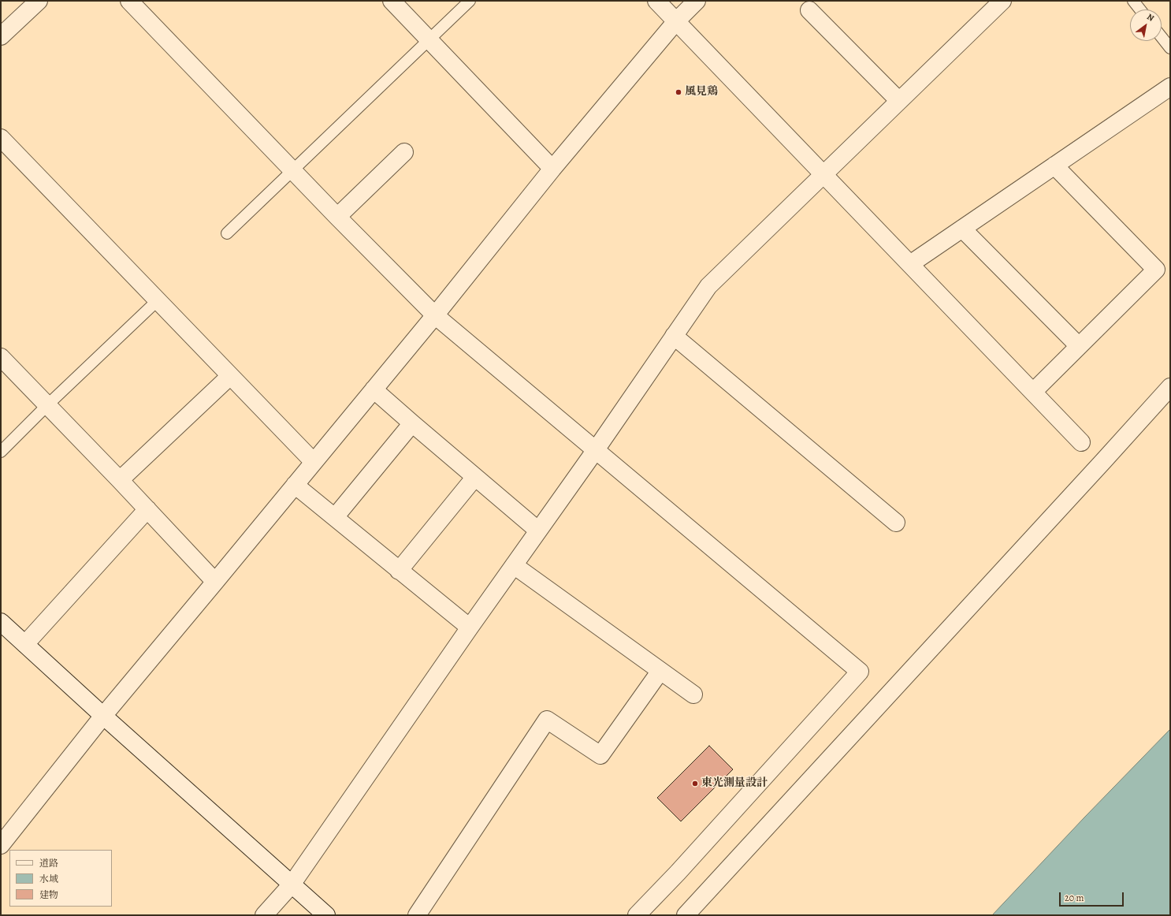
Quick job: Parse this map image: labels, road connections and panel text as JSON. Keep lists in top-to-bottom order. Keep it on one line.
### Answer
{"places":["風見鶏","東光測量設計"],"legend":["道路","水域","建物"],"scale_bar":"20 m","north":"top right"}
